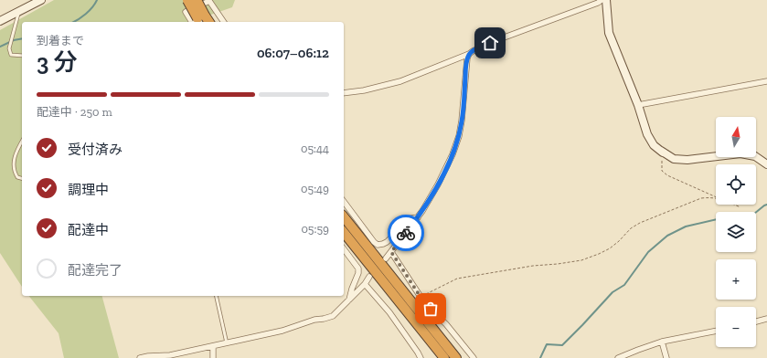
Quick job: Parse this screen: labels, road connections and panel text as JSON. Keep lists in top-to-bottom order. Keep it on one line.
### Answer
{"north":"top","page":{"heading":["3 分","到着まで","06:07–06:12"],"bar":"配達中 · 250 m","map_buttons":["+","−"],"list":[["受付済み","05:44"],["調理中","05:49"],["配達中","05:59"],"配達完了"]}}
